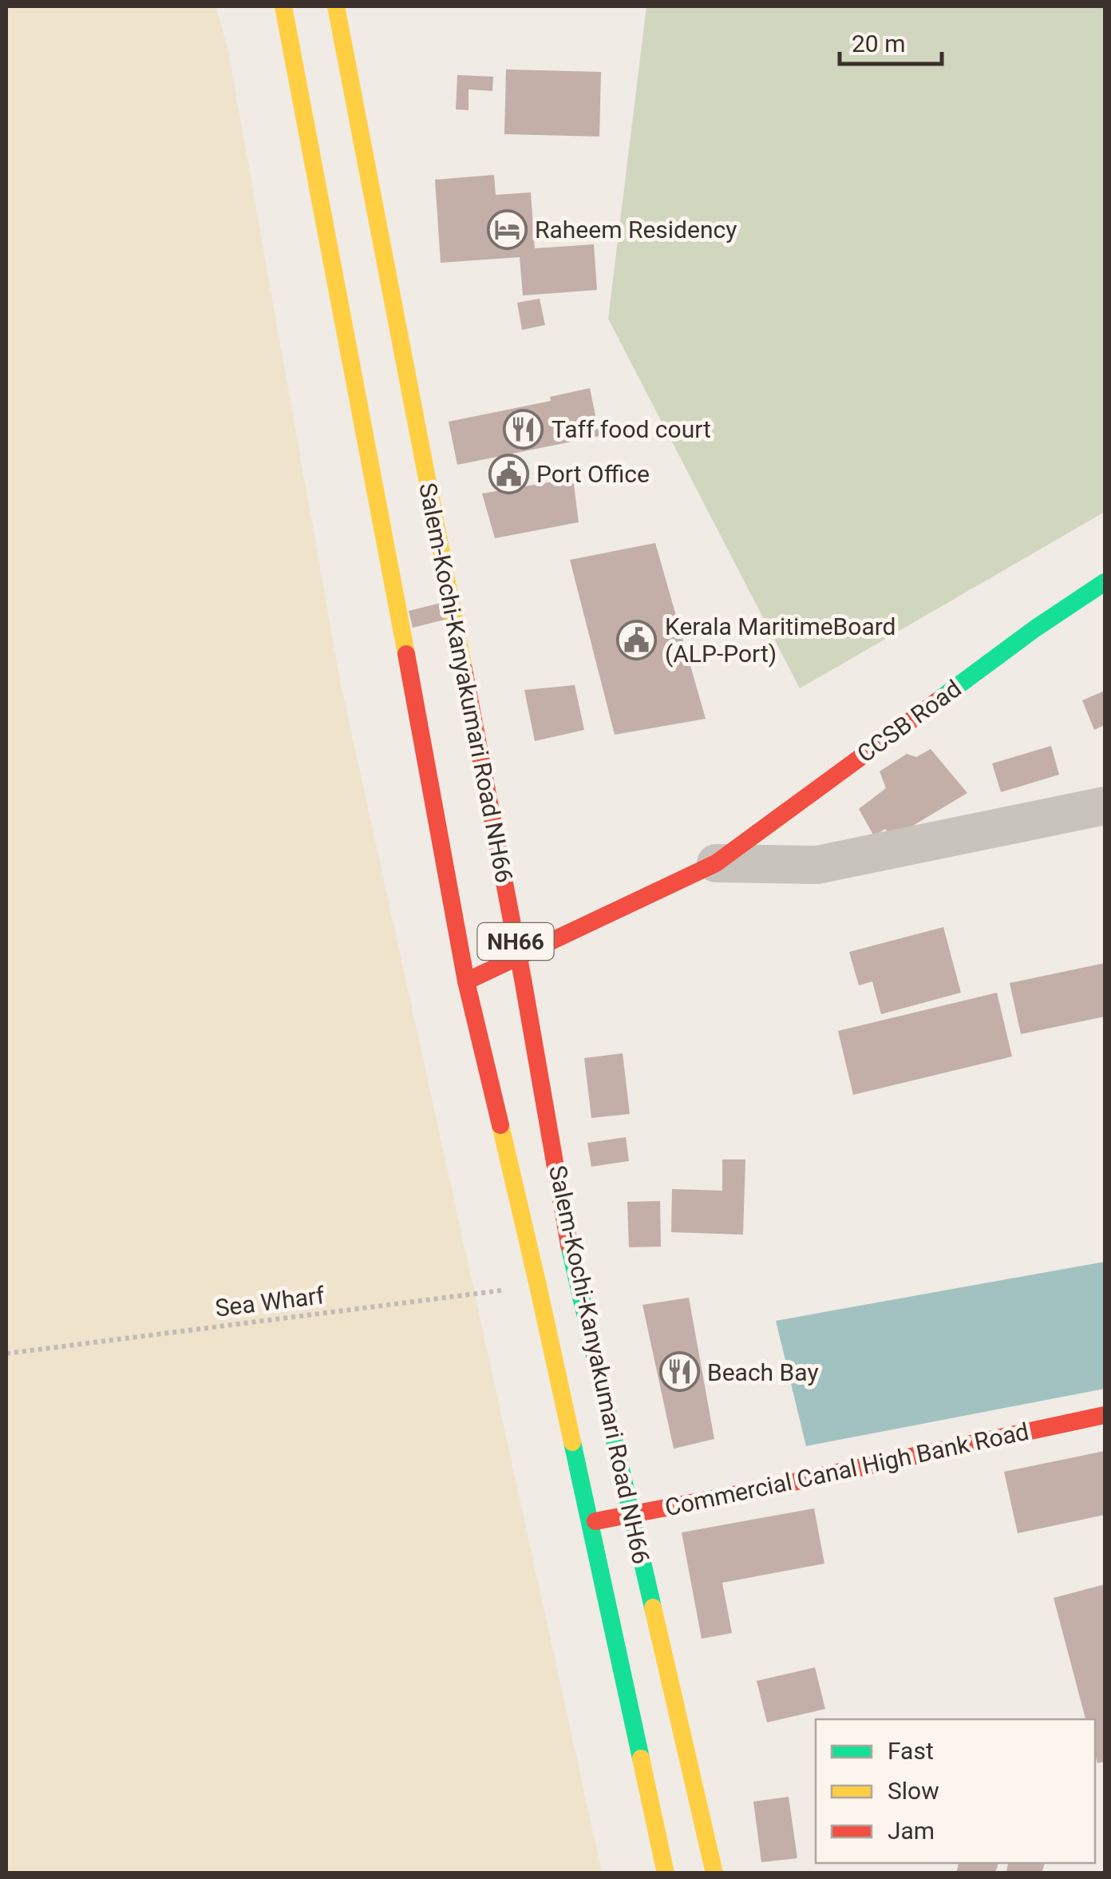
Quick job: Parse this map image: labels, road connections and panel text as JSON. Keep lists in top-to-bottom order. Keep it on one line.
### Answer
{"streets":{"main road":["Salem-Kochi-Kanyakumari Road NH66","CCSB Road","NH66","Commercial Canal High Bank Road"],"path":["Sea Wharf"]},"places":{"hotel":["Raheem Residency"],"restaurant":["Taff food court","Beach Bay"],"public building":["Port Office","Kerala MaritimeBoard (ALP-Port)"]},"legend":["Fast","Slow","Jam"],"scale_bar":"20 m"}
